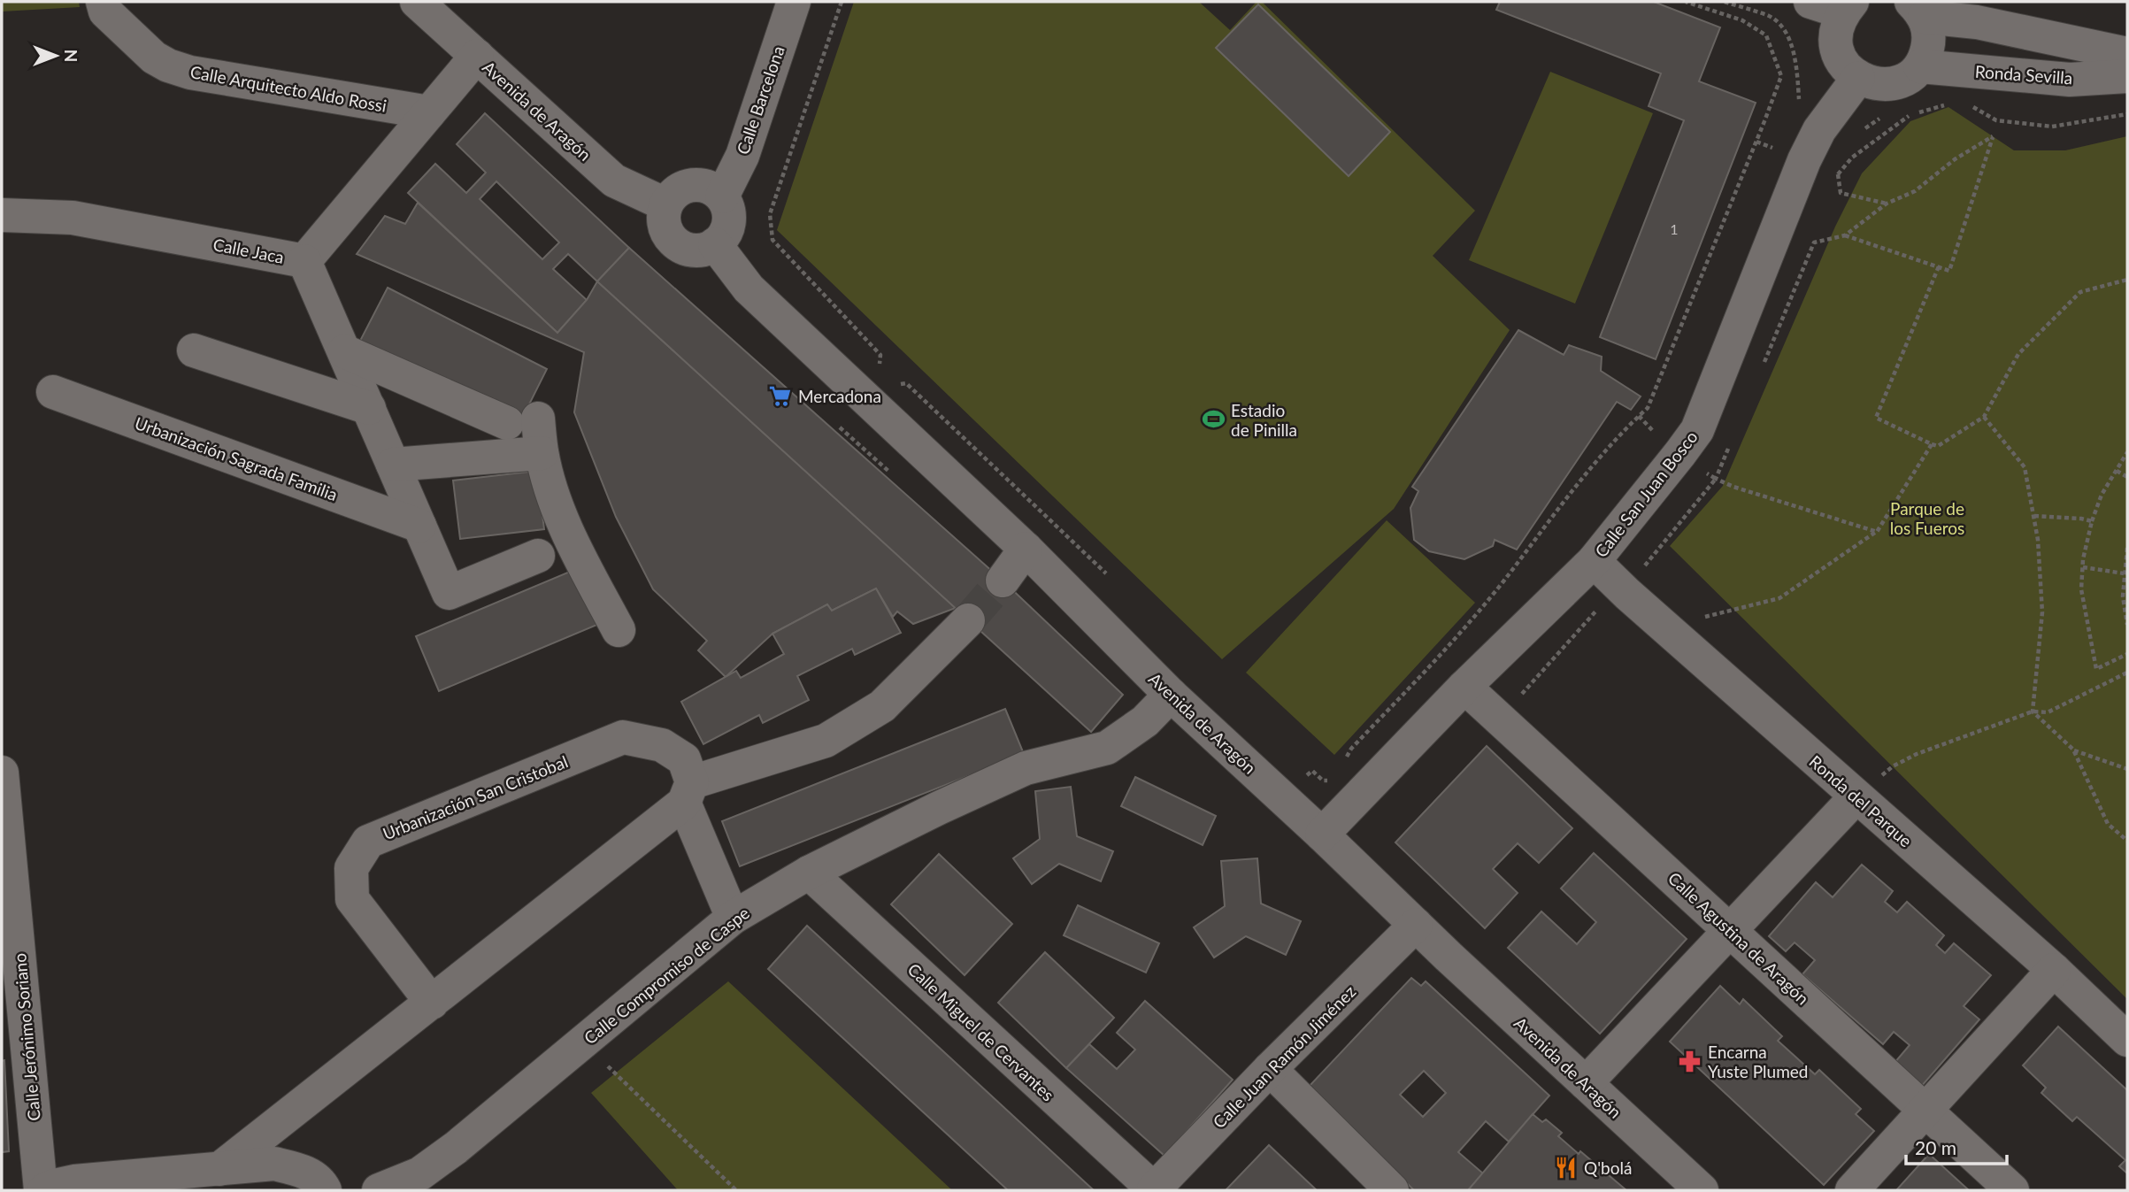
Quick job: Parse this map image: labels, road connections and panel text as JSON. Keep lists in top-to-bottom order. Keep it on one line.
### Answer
{"streets":{"street":["Ronda Sevilla","Calle Arquitecto Aldo Rossi","Calle Barcelona","Avenida de Aragón","Calle Jaca","Urbanización Sagrada Familia","Calle San Juan Bosco","Urbanización San Cristobal","Ronda del Parque","Calle Agustina de Aragón","Calle Compromiso de Caspe","Calle Miguel de Cervantes","Calle Jerónimo Soriano","Calle Juan Ramón Jiménez"]},"crossings":[["Calle Arquitecto Aldo Rossi","Calle Jaca"],["Calle Barcelona","Avenida de Aragón"],["Avenida de Aragón","Calle Jaca"],["Avenida de Aragón","Calle San Juan Bosco"],["Avenida de Aragón","Calle Compromiso de Caspe"],["Avenida de Aragón","Calle Juan Ramón Jiménez"],["Calle San Juan Bosco","Ronda del Parque"],["Calle San Juan Bosco","Calle Agustina de Aragón"],["Urbanización San Cristobal","Calle Compromiso de Caspe"],["Calle Compromiso de Caspe","Calle Miguel de Cervantes"],["Calle Miguel de Cervantes","Calle Juan Ramón Jiménez"]],"parks":["Parque de los Fueros"],"places":{"supermarket":["Mercadona"],"sports":["Estadio de Pinilla"],"pharmacy":["Encarna Yuste Plumed"],"restaurant":["Q'bolá"]},"house_numbers":["1"],"scale_bar":"20 m","north":"right"}
